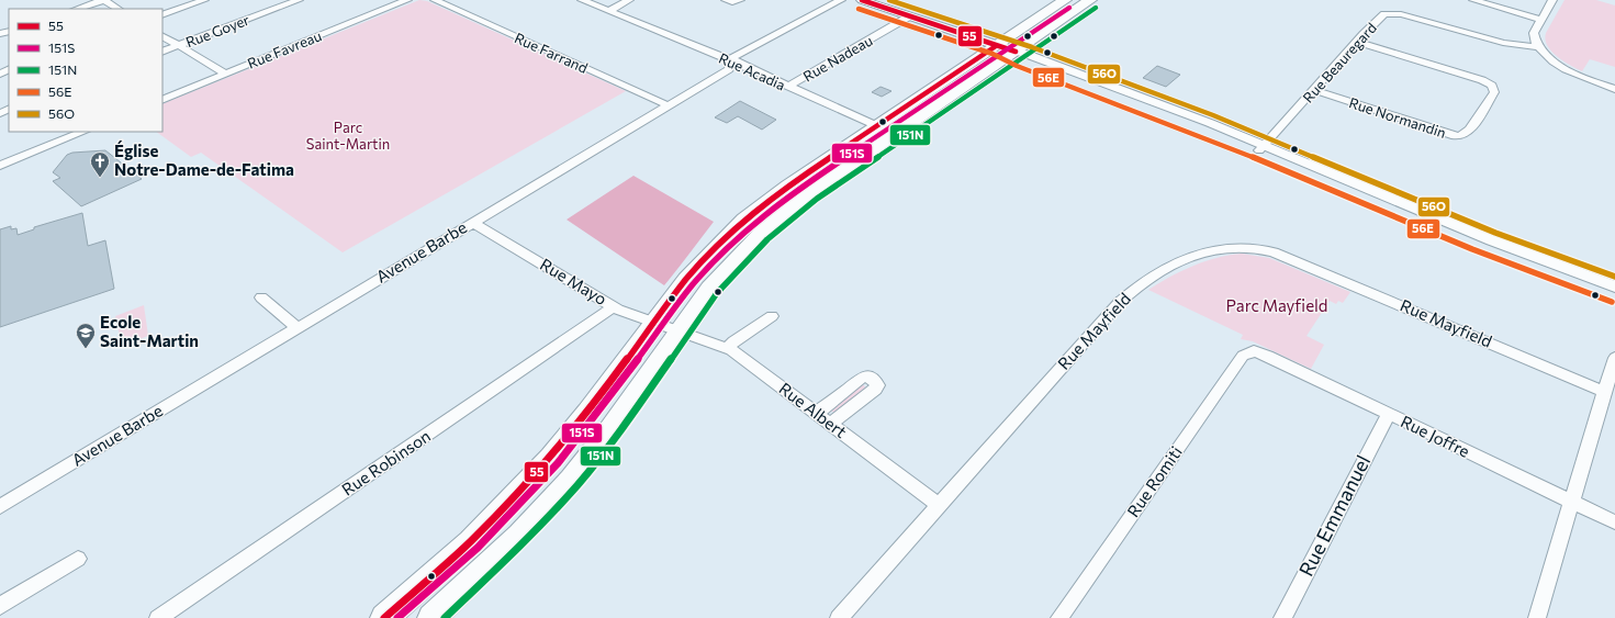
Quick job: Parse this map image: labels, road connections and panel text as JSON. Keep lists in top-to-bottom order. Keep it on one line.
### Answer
{"streets":{"street":["Rue Goyer","Rue Favreau","Rue Farrand","Rue Nadeau","Rue Beauregard","Rue Acadia","Rue Normandin","Avenue Barbe","Rue Mayo","Rue Mayfield","Rue Albert","Rue Joffre","Rue Robinson","Rue Romiti","Rue Emmanuel"]},"crossings":[["Rue Farrand","Avenue Barbe"],["Rue Nadeau","Rue Acadia"],["Rue Beauregard","Rue Normandin"],["Rue Acadia","Avenue Barbe"],["Avenue Barbe","Rue Mayo"],["Rue Mayo","Rue Albert"],["Rue Mayo","Rue Robinson"],["Rue Mayfield","Rue Albert"],["Rue Joffre","Rue Romiti"],["Rue Joffre","Rue Emmanuel"]],"parks":["Parc Saint-Martin","Parc Mayfield"],"places":{"church":["Église Notre-Dame-de-Fatima"],"school or university":["Ecole Saint-Martin"]},"lines":["transit line 55","transit line 56O","transit line 151S","transit line 151N","transit line 56E"],"legend":["55","151S","151N","56E","56O"]}
